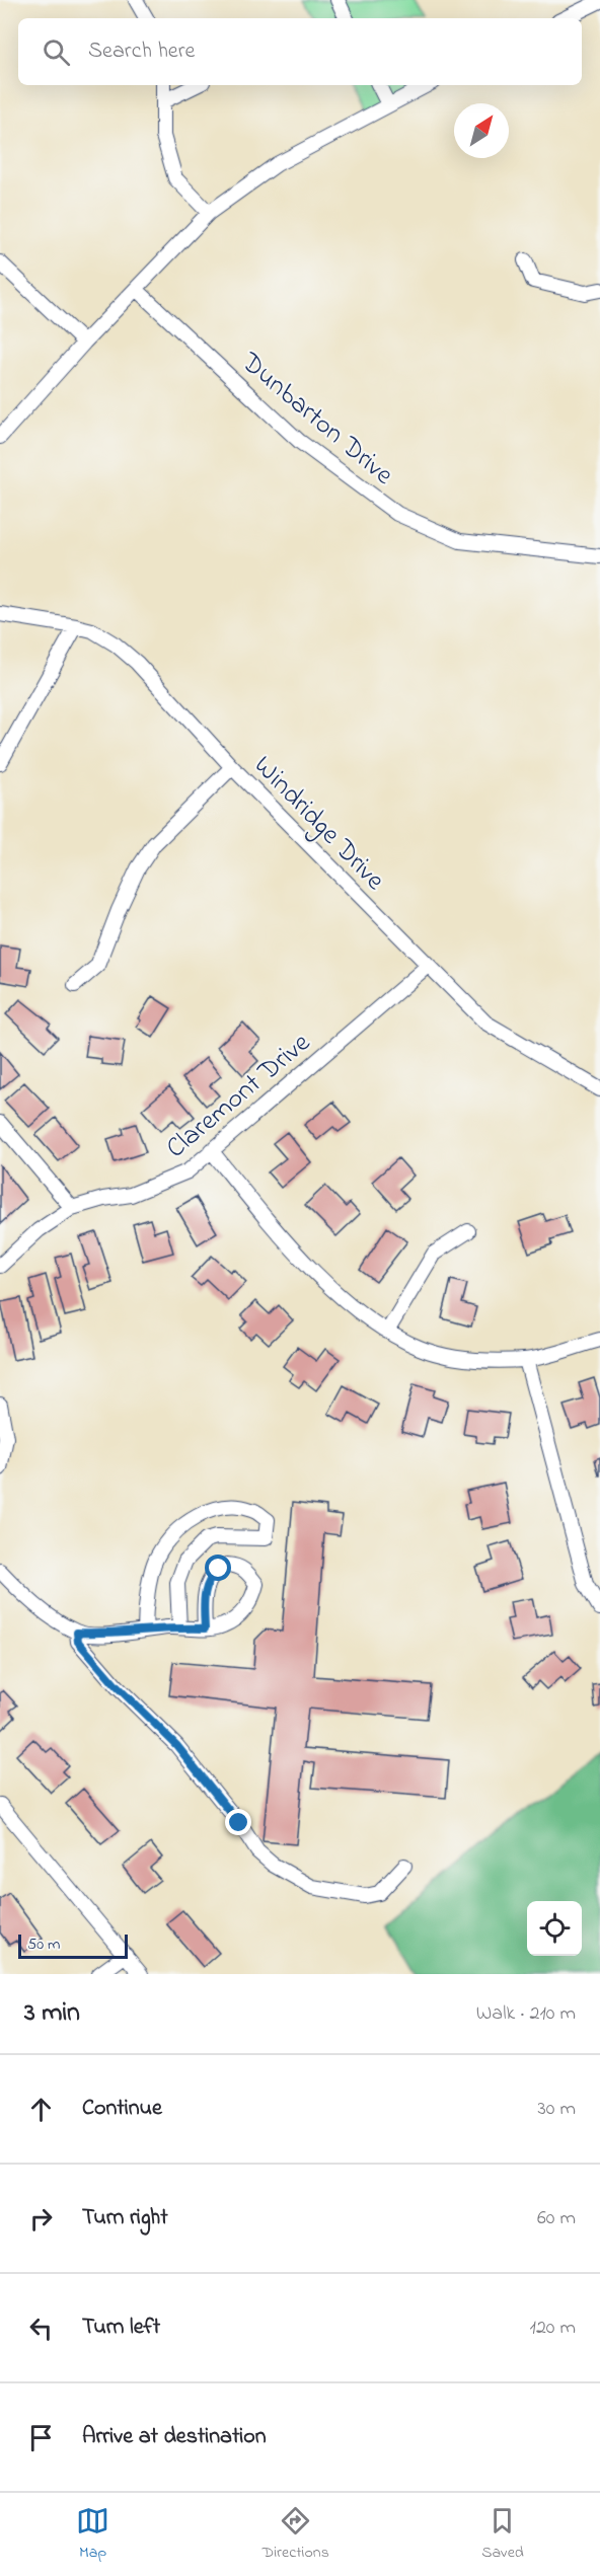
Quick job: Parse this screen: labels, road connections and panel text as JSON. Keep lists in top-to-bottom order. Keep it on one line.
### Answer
{"streets":{"street":["Dunbarton Drive","Windridge Drive","Claremont Drive"]},"crossings":[["Windridge Drive","Claremont Drive"]],"scale_bar":"50 m","north":"top right","page":{"search":"Search here","scale":"50 m","heading":["3 min","Walk · 210 m"],"list":[["Continue","30 m"],["Turn right","60 m"],["Turn left","120 m"],"Arrive at destination"],"nav":["Map","Directions","Saved"]}}
